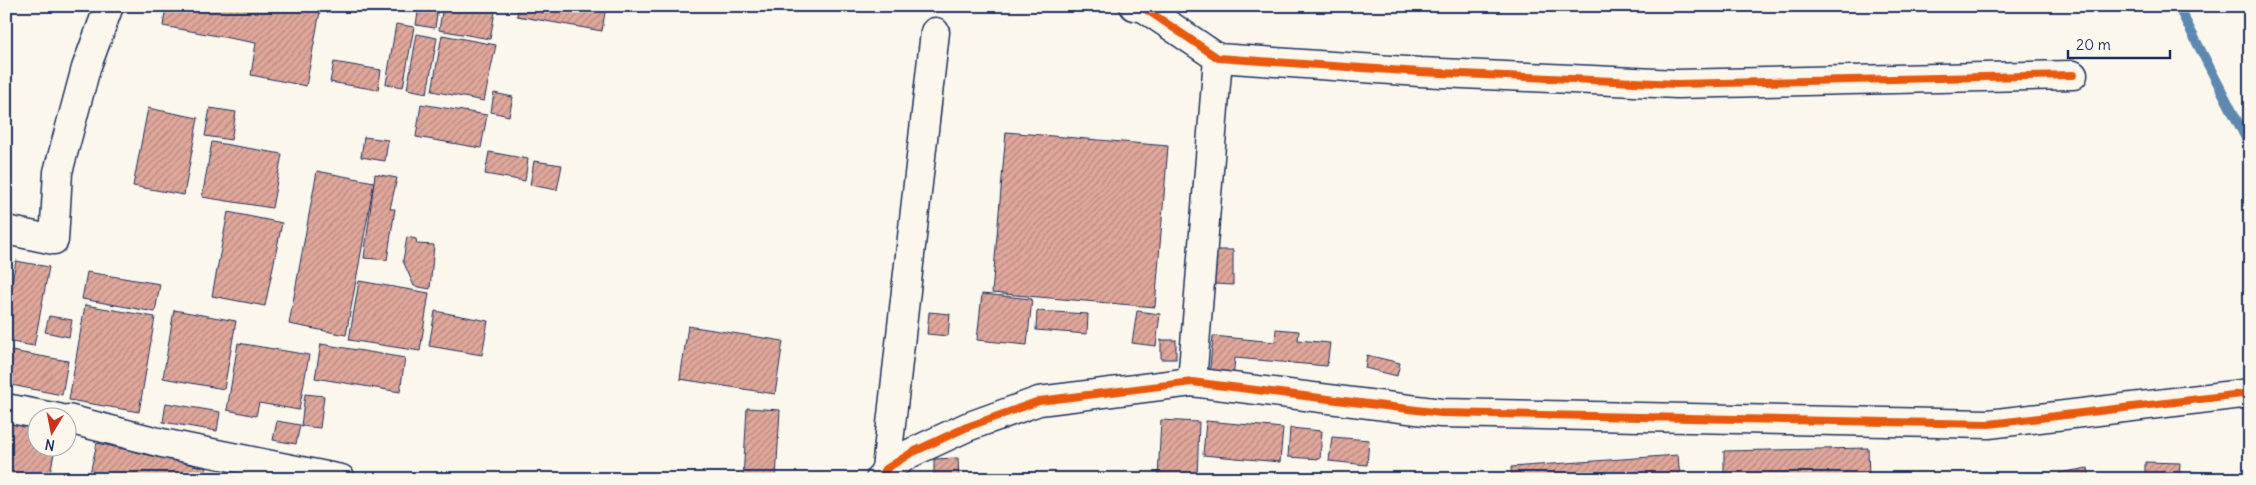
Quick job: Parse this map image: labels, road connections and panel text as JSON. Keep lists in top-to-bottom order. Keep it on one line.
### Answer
{"scale_bar":"20 m","north":"bottom"}
